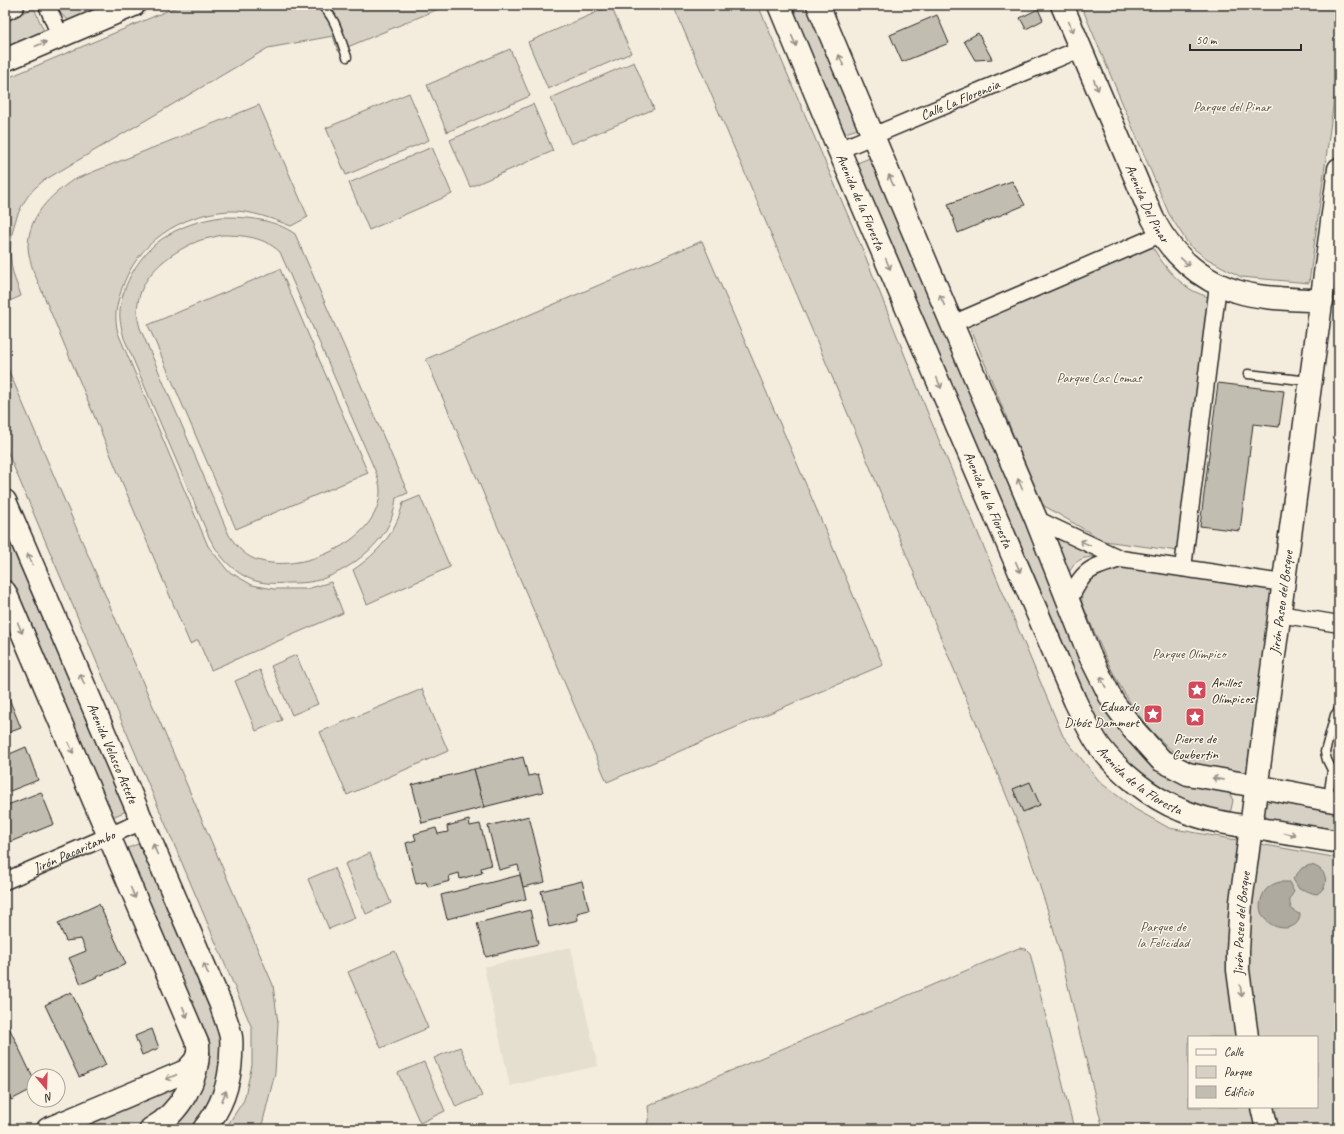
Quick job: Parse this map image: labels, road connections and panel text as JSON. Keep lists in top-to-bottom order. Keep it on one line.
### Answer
{"streets":{"main road":["Avenida de la Floresta","Avenida Del Pinar","Jirón Paseo del Bosque","Avenida Velasco Astete"],"street":["Calle La Florencia","Jirón Pacaritambo"]},"crossings":[["Calle La Florencia","Avenida de la Floresta"],["Calle La Florencia","Avenida Del Pinar"],["Avenida de la Floresta","Jirón Paseo del Bosque"],["Avenida Del Pinar","Jirón Paseo del Bosque"],["Avenida Velasco Astete","Jirón Pacaritambo"]],"one_way":["Avenida Del Pinar"],"parks":["Parque del Pinar","Parque Las Lomas","Parque Olímpico","Parque de la Felicidad"],"places":{"place":["Anillos Olímpicos","Eduardo Dibós Dammert","Pierre de Coubertin"]},"legend":["Calle","Parque","Edificio"],"scale_bar":"50 m","north":"bottom"}
